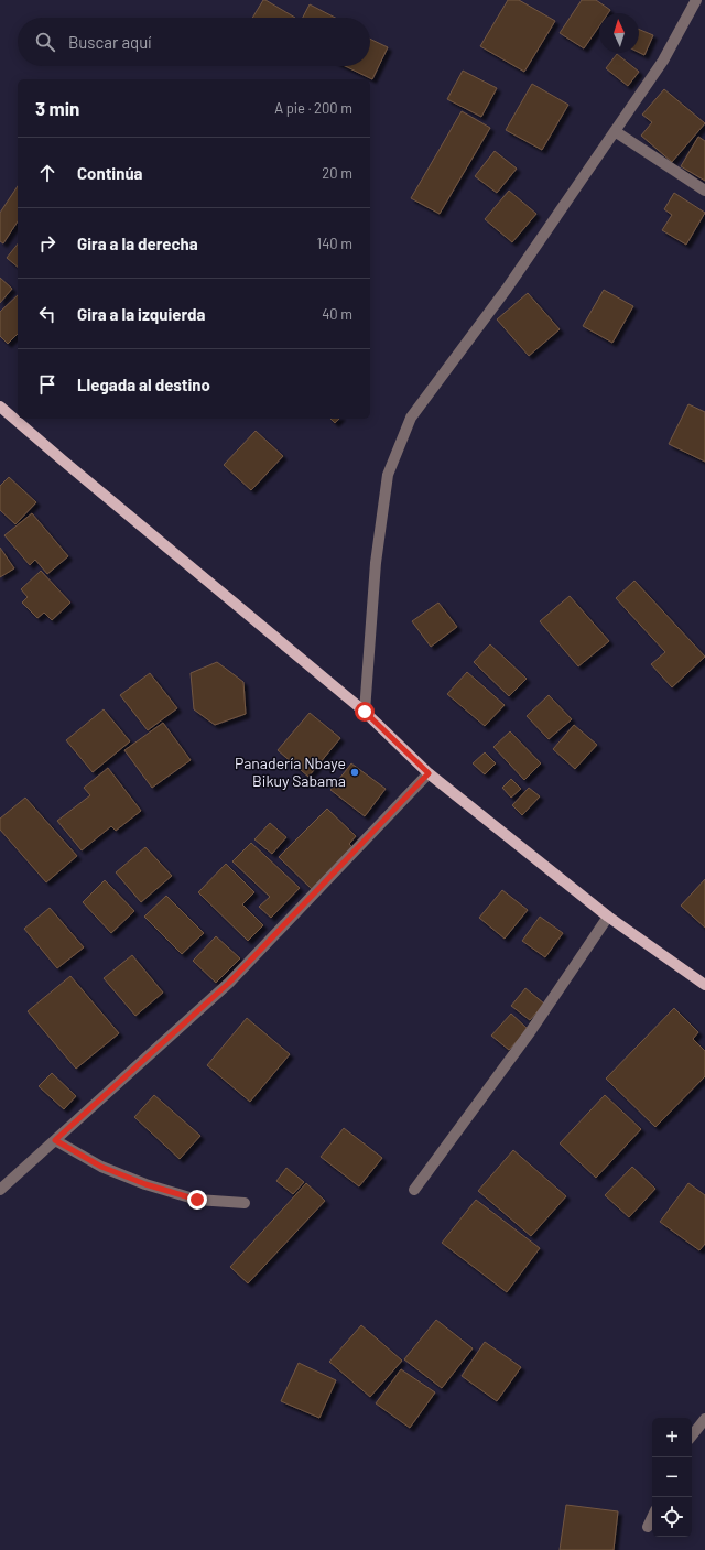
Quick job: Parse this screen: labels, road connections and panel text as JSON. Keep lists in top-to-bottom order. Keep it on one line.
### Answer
{"places":["Panadería Nbaye Bikuy Sabama"],"north":"top","page":{"search":"Buscar aquí","heading":["3 min","A pie · 200 m"],"list":[["Continúa","20 m"],["Gira a la derecha","140 m"],["Gira a la izquierda","40 m"],"Llegada al destino"],"map_buttons":["+","−"]}}
